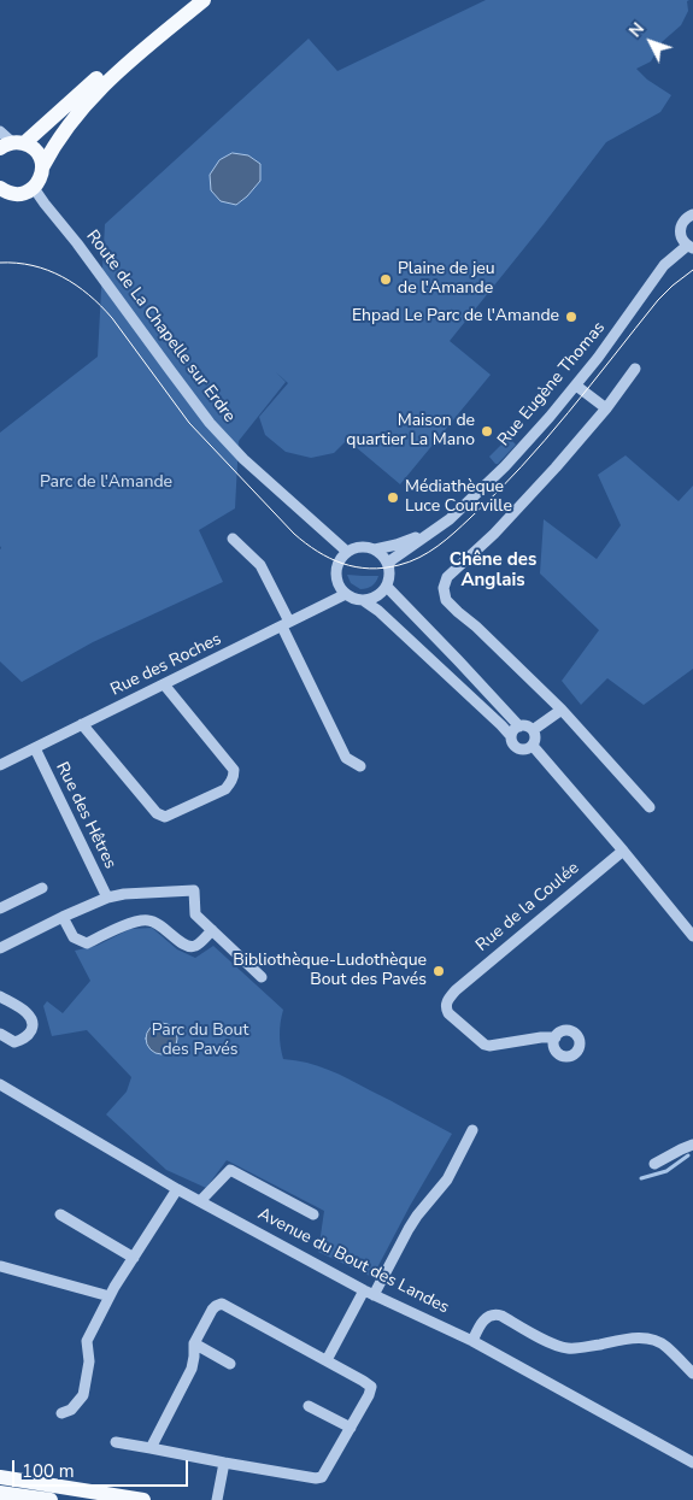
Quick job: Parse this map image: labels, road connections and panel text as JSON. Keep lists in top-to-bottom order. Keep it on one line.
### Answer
{"streets":{"street":["Route de La Chapelle sur Erdre","Rue Eugène Thomas","Rue des Roches","Rue des Hêtres","Rue de la Coulée","Avenue du Bout des Landes"]},"crossings":[["Route de La Chapelle sur Erdre","Rue Eugène Thomas"],["Route de La Chapelle sur Erdre","Rue des Roches"],["Rue Eugène Thomas","Rue des Roches"],["Rue des Roches","Rue des Hêtres"]],"districts":["Chêne des Anglais"],"parks":["Parc de l'Amande","Parc du Bout des Pavés"],"places":["Plaine de jeu de l'Amande","Ehpad Le Parc de l'Amande","Maison de quartier La Mano","Médiathèque Luce Courville","Bibliothèque-Ludothèque Bout des Pavés"],"scale_bar":"100 m","north":"top left"}
